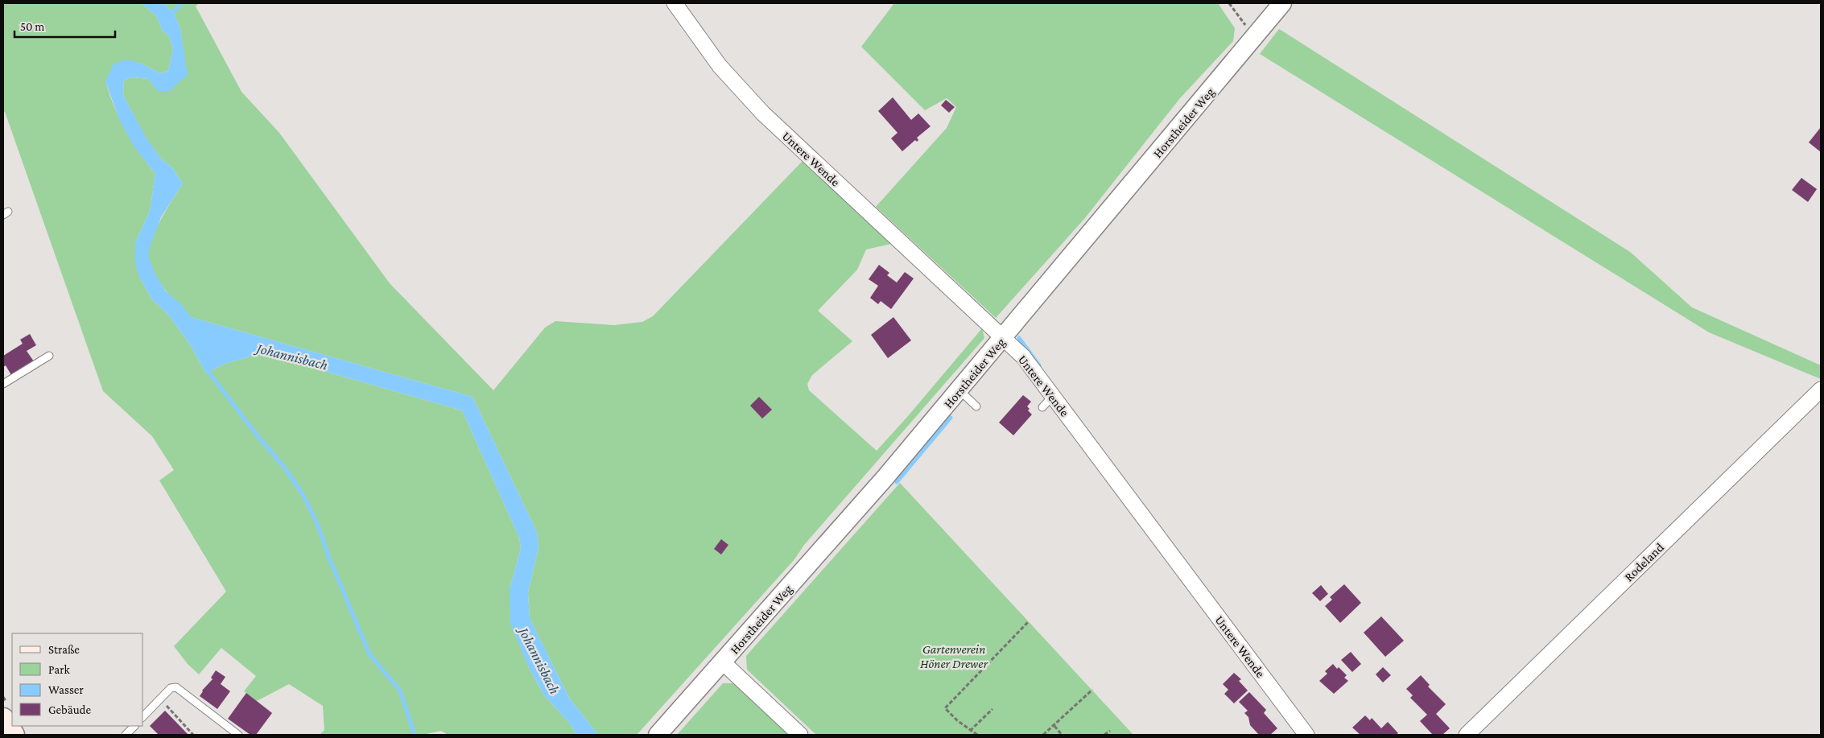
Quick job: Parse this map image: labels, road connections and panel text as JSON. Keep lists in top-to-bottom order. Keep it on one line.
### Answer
{"streets":{"street":["Horstheider Weg","Untere Wende","Rodeland"]},"crossings":[["Horstheider Weg","Untere Wende"]],"water":["Johannisbach"],"parks":["Gartenverein Höner Drewer"],"legend":["Straße","Park","Wasser","Gebäude"],"scale_bar":"50 m"}
